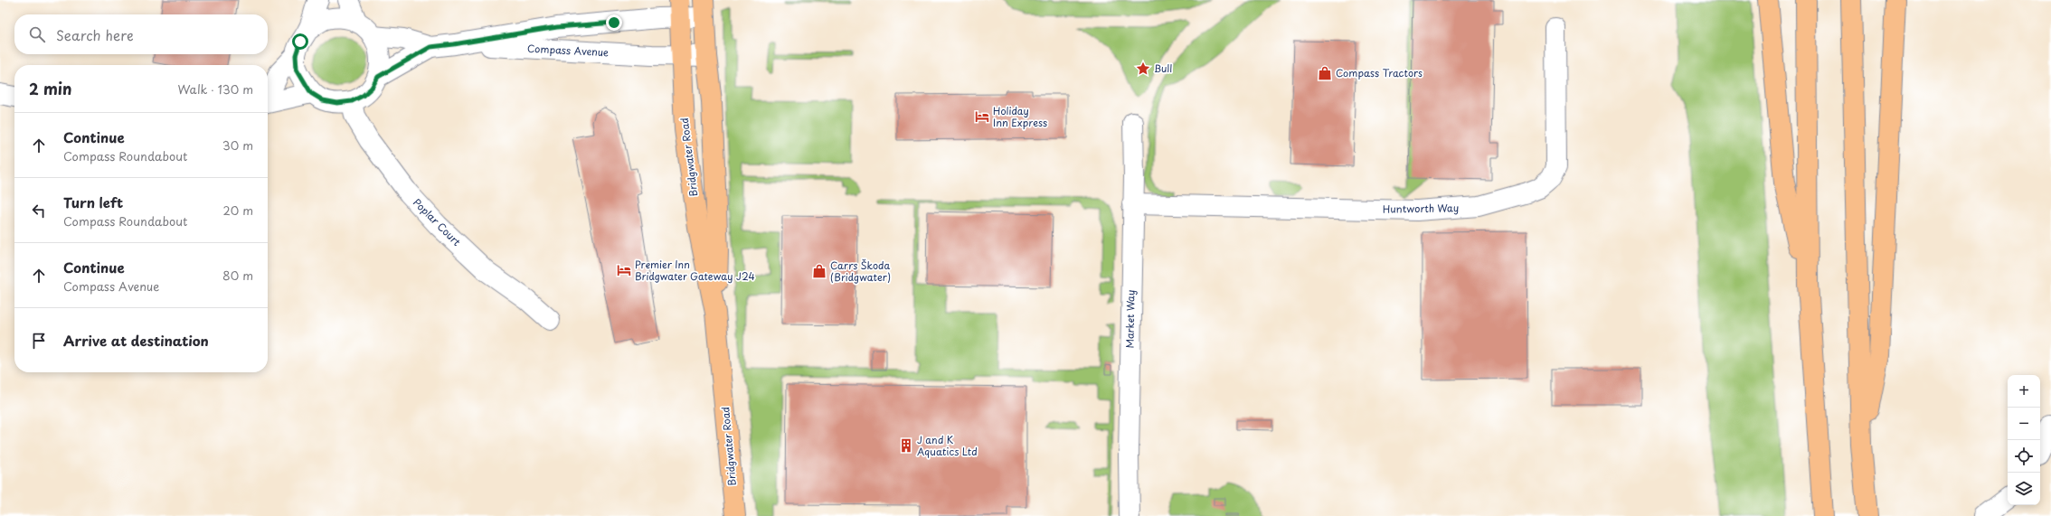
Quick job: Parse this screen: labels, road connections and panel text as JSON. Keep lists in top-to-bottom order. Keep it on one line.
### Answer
{"streets":{"main road":["Bridgwater Road"],"street":["Compass Avenue","Huntworth Way","Poplar Court","Market Way"]},"crossings":[["Compass Avenue","Bridgwater Road"],["Compass Avenue","Poplar Court"],["Huntworth Way","Market Way"]],"places":{"place":["Bull"],"shop":["Compass Tractors","Carrs Škoda (Bridgwater)"],"hotel":["Holiday Inn Express","Premier Inn Bridgwater Gateway J24"],"building":["J and K Aquatics Ltd"]},"page":{"search":"Search here","heading":["2 min","Walk · 130 m"],"list":[["Continue","Compass Roundabout","30 m"],["Turn left","Compass Roundabout","20 m"],["Continue","Compass Avenue","80 m"],"Arrive at destination"],"map_buttons":["+","−"]}}
